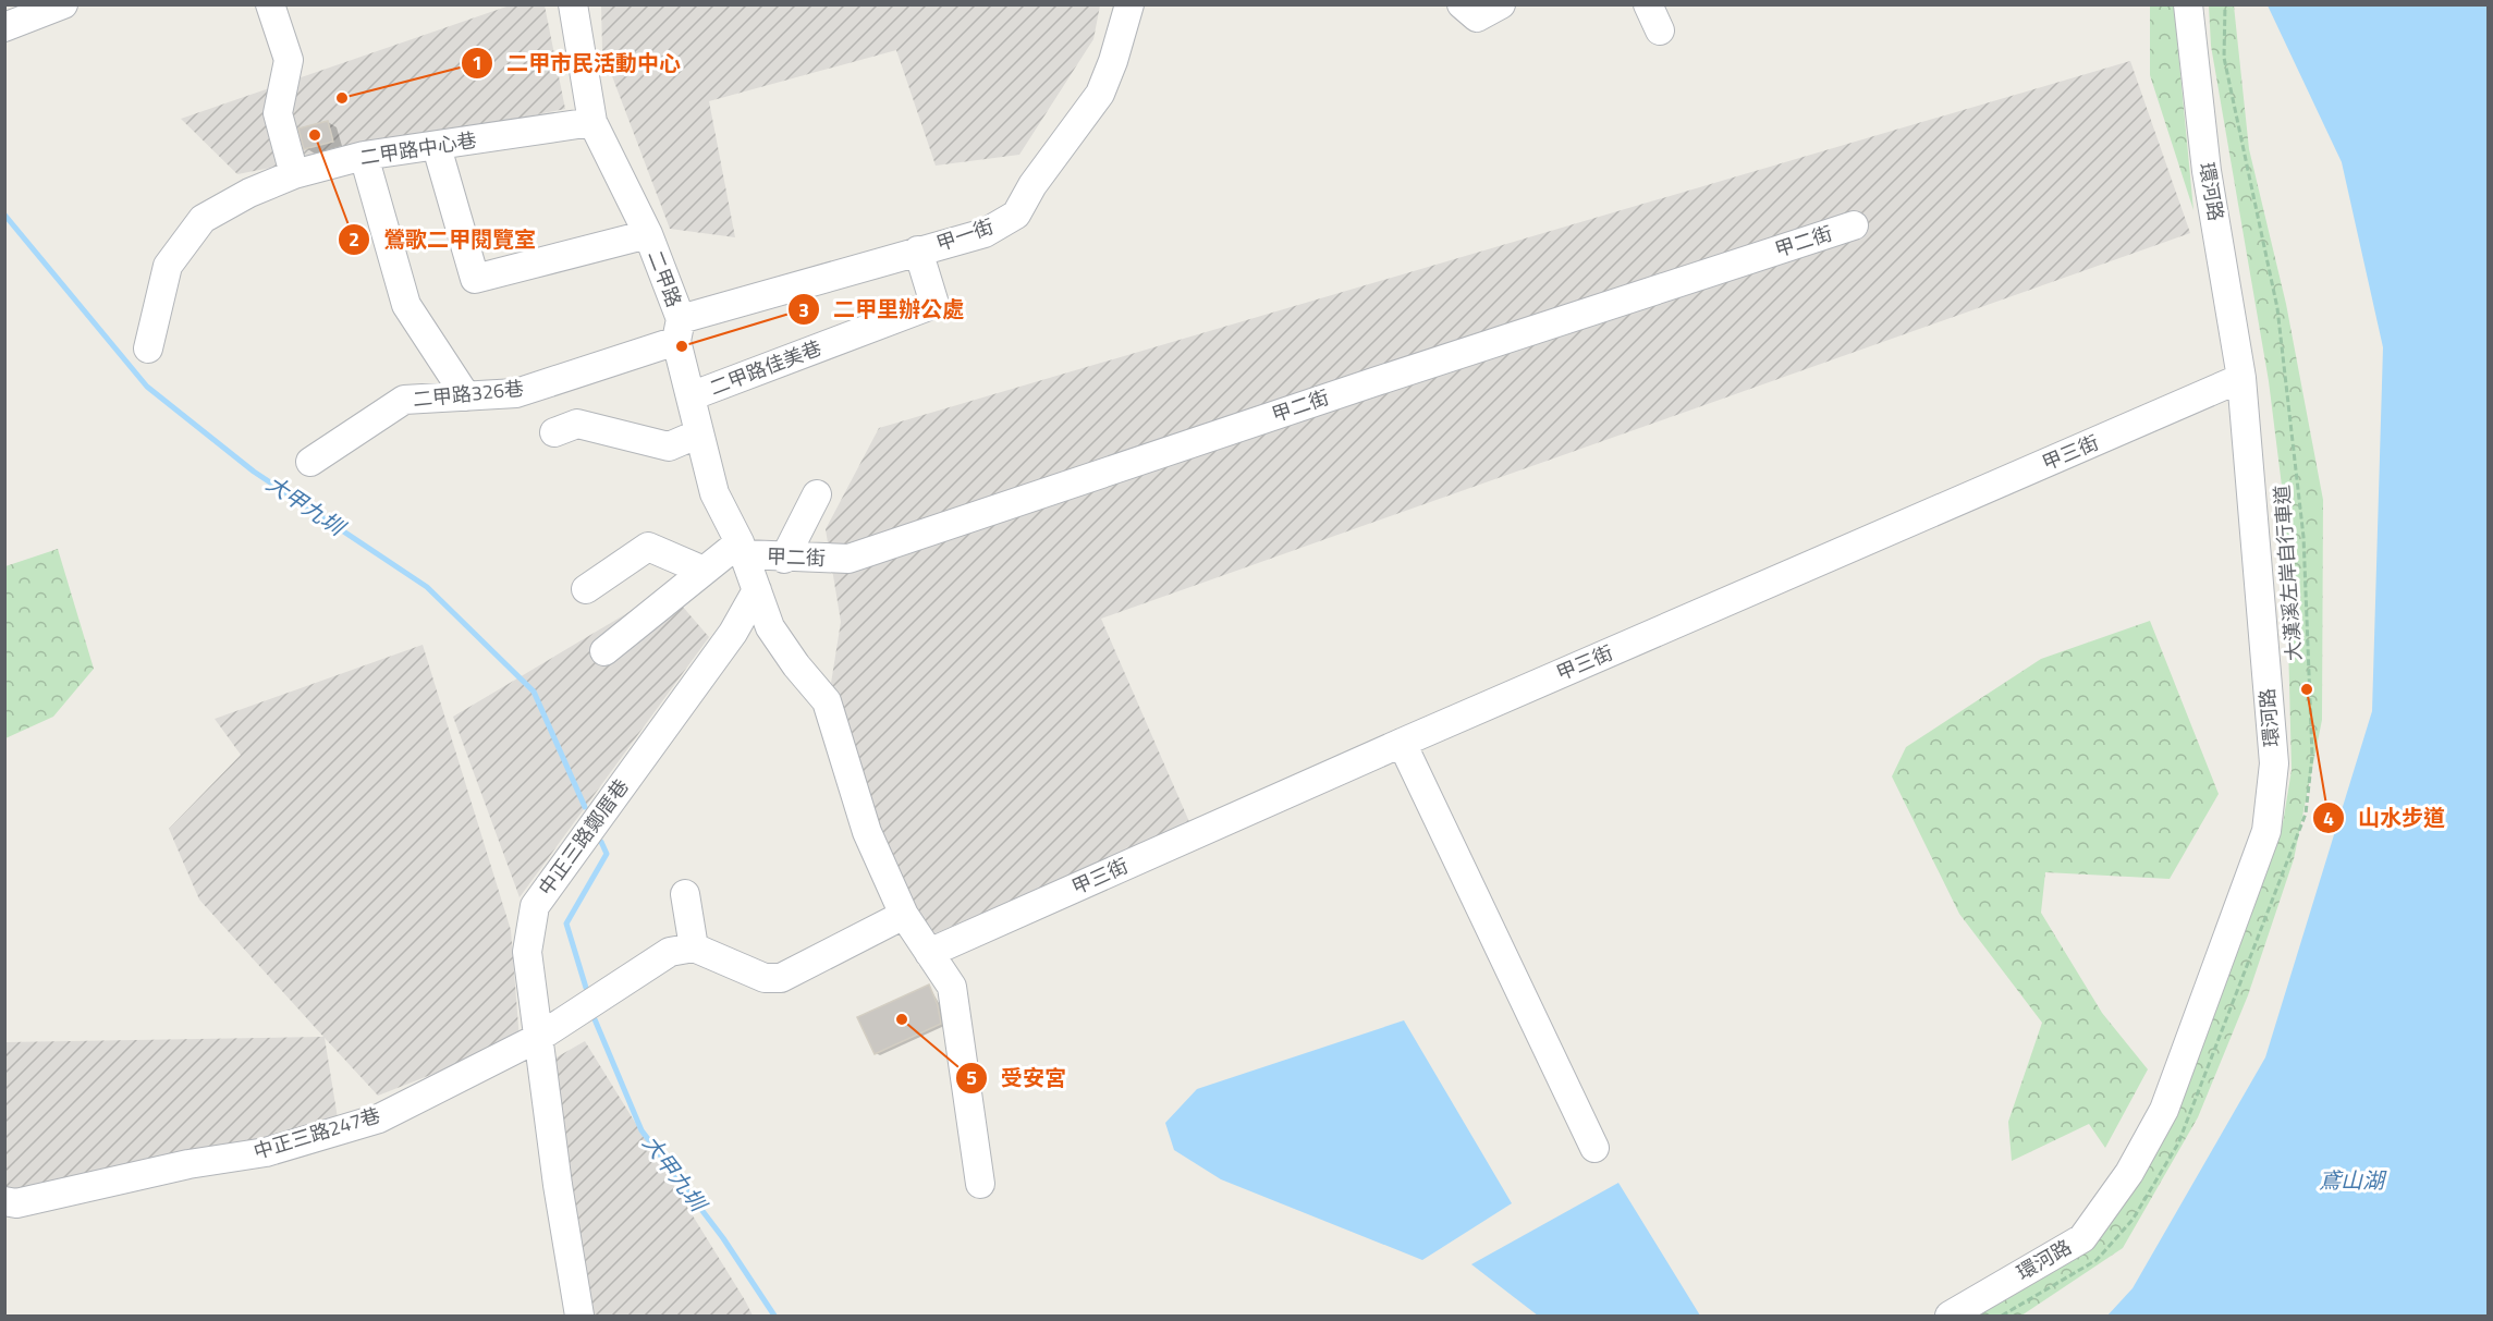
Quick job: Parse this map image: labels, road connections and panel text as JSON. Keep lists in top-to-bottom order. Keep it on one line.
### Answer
{"streets":{"street":["二甲路中心巷","環河路","甲一街","甲二街","二甲路","二甲路佳美巷","二甲路326巷","甲三街","中正三路鄭厝巷","中正三路247巷"],"path":["大漢溪左岸自行車道"]},"crossings":[["二甲路中心巷","二甲路"],["環河路","甲三街"],["甲一街","二甲路"],["甲一街","二甲路佳美巷"],["甲一街","二甲路326巷"],["甲二街","二甲路"],["二甲路","二甲路佳美巷"],["二甲路","二甲路326巷"],["中正三路鄭厝巷","中正三路247巷"]],"water":["大甲九圳","鳶山湖"],"places":["二甲市民活動中心","鶯歌二甲閱覽室","二甲里辦公處","山水步道","受安宮"]}
